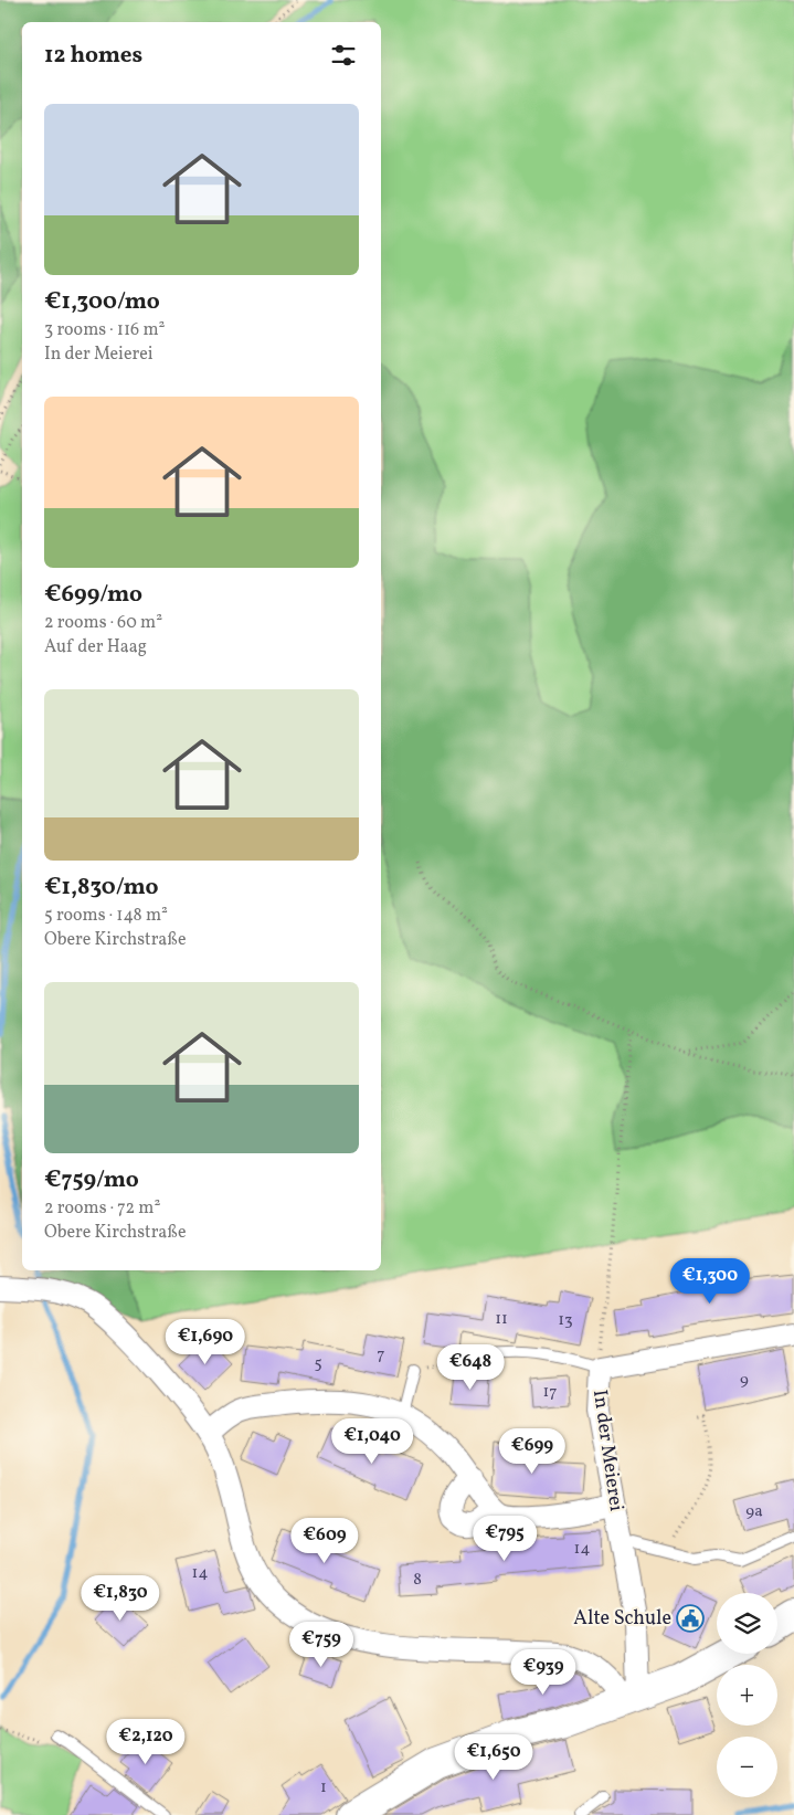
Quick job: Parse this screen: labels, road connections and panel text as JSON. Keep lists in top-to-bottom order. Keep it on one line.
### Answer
{"streets":{"street":["In der Meierei"]},"places":{"public building":["Alte Schule"]},"house_numbers":["11","13","7","5","9","17","9a","14","14","8","1"],"page":{"heading":"12 homes","list":[{"name":"€1,300/mo","note":"3 rooms · 116 m² · In der Meierei"},{"name":"€699/mo","note":"2 rooms · 60 m² · Auf der Haag"},{"name":"€1,830/mo","note":"5 rooms · 148 m² · Obere Kirchstraße"},{"name":"€759/mo","note":"2 rooms · 72 m² · Obere Kirchstraße"}],"price":["€1,300","€1,690","€648","€1,040","€699","€795","€609","€1,830","€759","€939","€2,120","€1,650"],"map_buttons":["+","−"]}}
